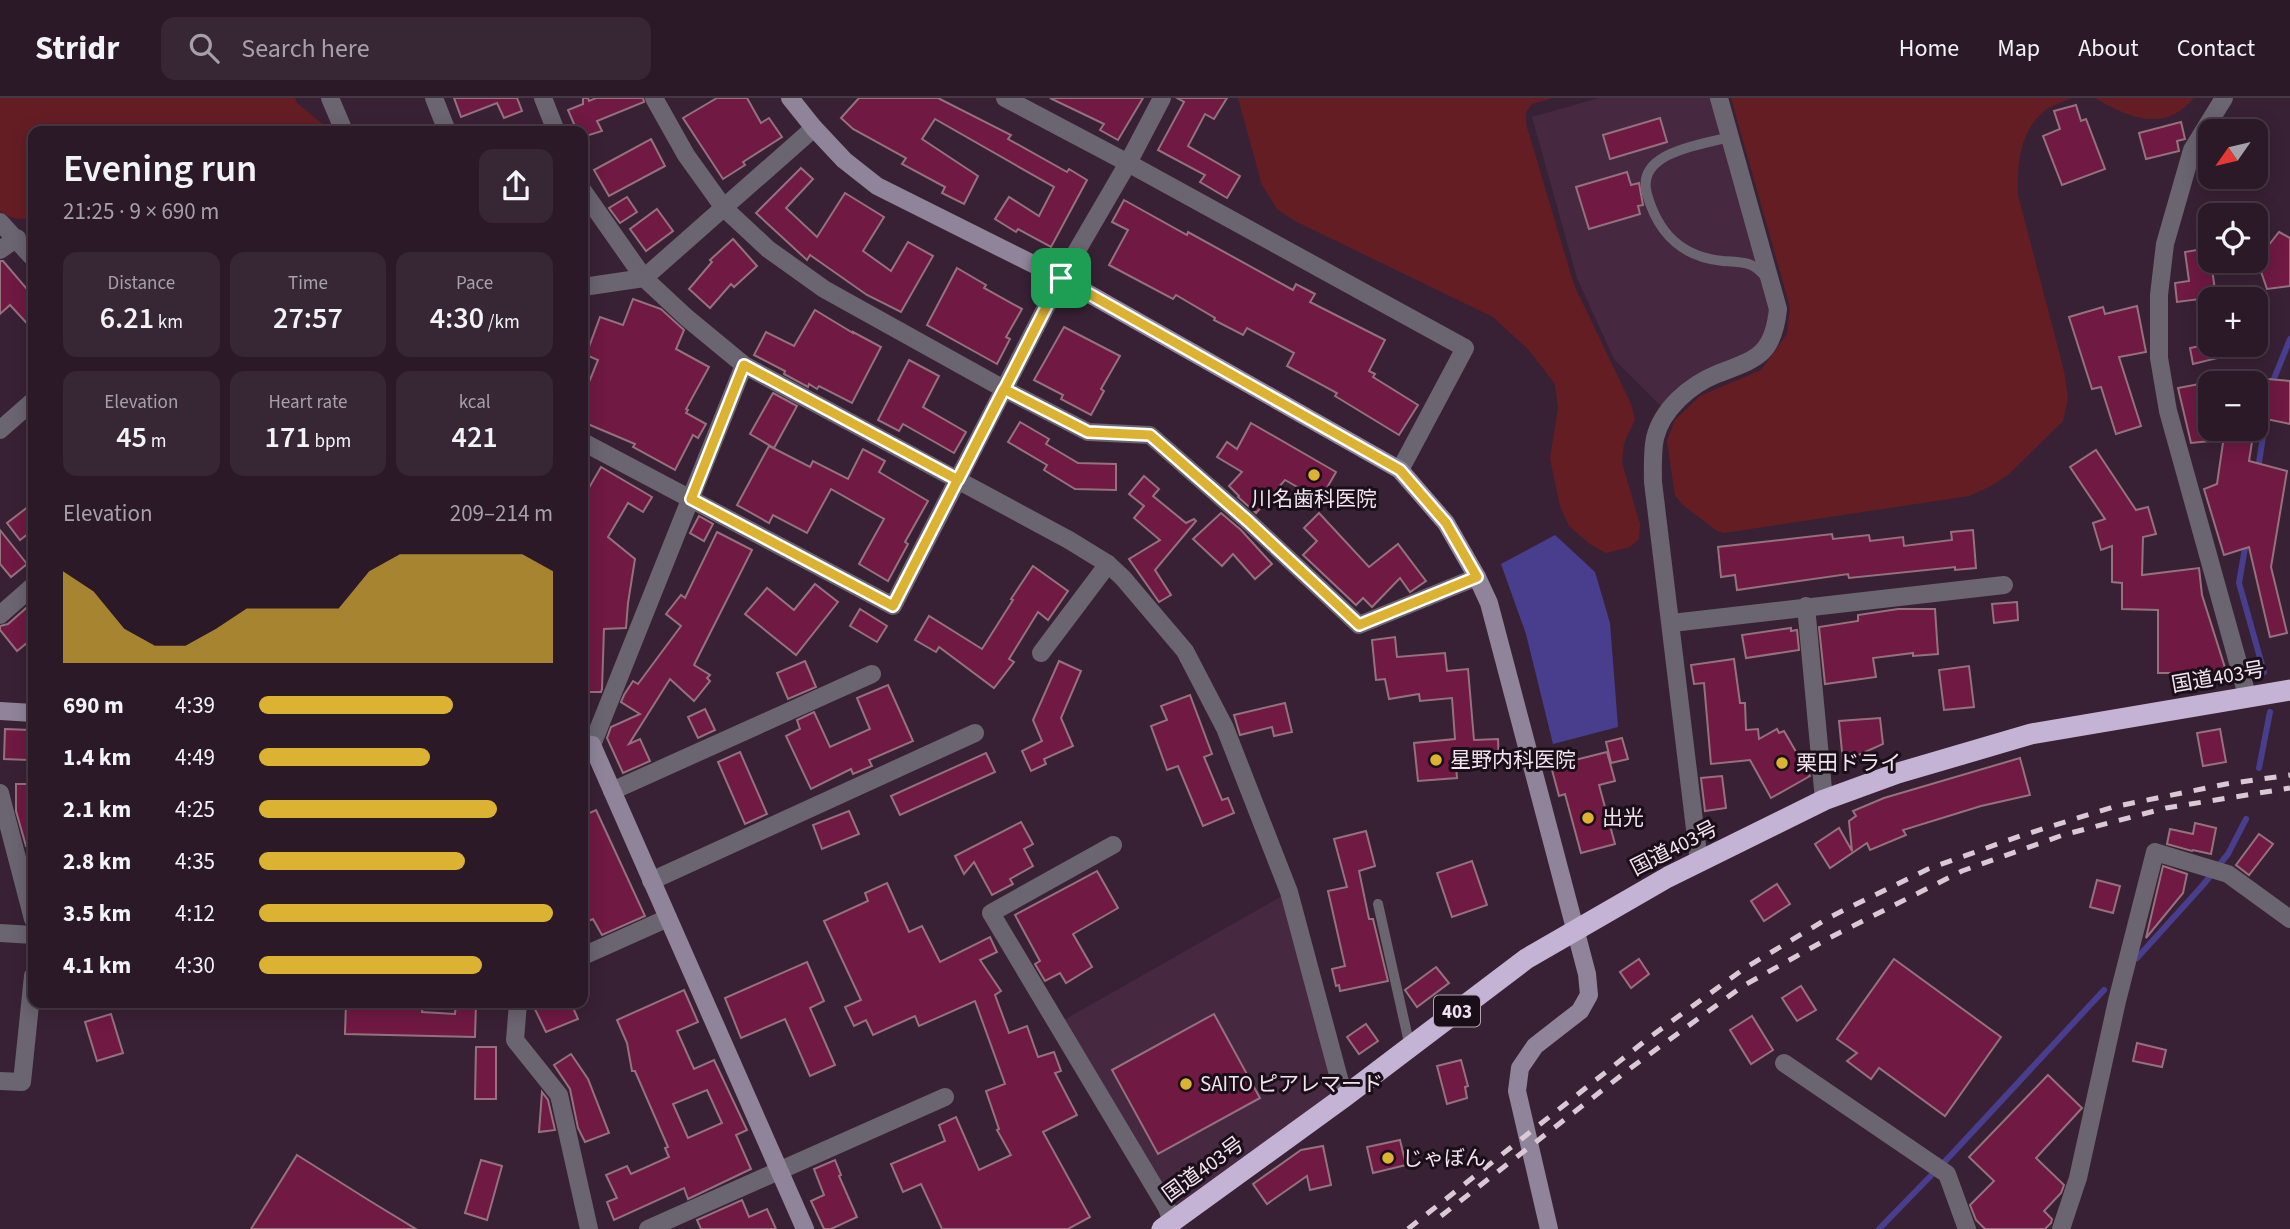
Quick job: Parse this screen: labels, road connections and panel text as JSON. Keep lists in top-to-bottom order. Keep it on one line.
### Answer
{"streets":{"highway":["国道403号","403"]},"places":["川名歯科医院","星野内科医院","栗田ドライ","出光","SAITO ピアレマード","じゃぼん"],"north":"bottom left","page":{"header":"Stridr","search":"Search here","nav":["Home","Map","About","Contact"],"map_buttons":["+","−"],"heading":["Evening run","21:25 · 9 × 690 m"],"stats":[["Distance","6.21 km"],["Time","27:57"],["Pace","4:30 /km"],["Elevation","45 m"],["Heart rate","171 bpm"],["kcal","421"]],"chart":["Elevation","209–214 m"],"list":[{"name":"690 m","note":"4:39"},{"name":"1.4 km","note":"4:49"},{"name":"2.1 km","note":"4:25"},{"name":"2.8 km","note":"4:35"},{"name":"3.5 km","note":"4:12"},{"name":"4.1 km","note":"4:30"}]}}
